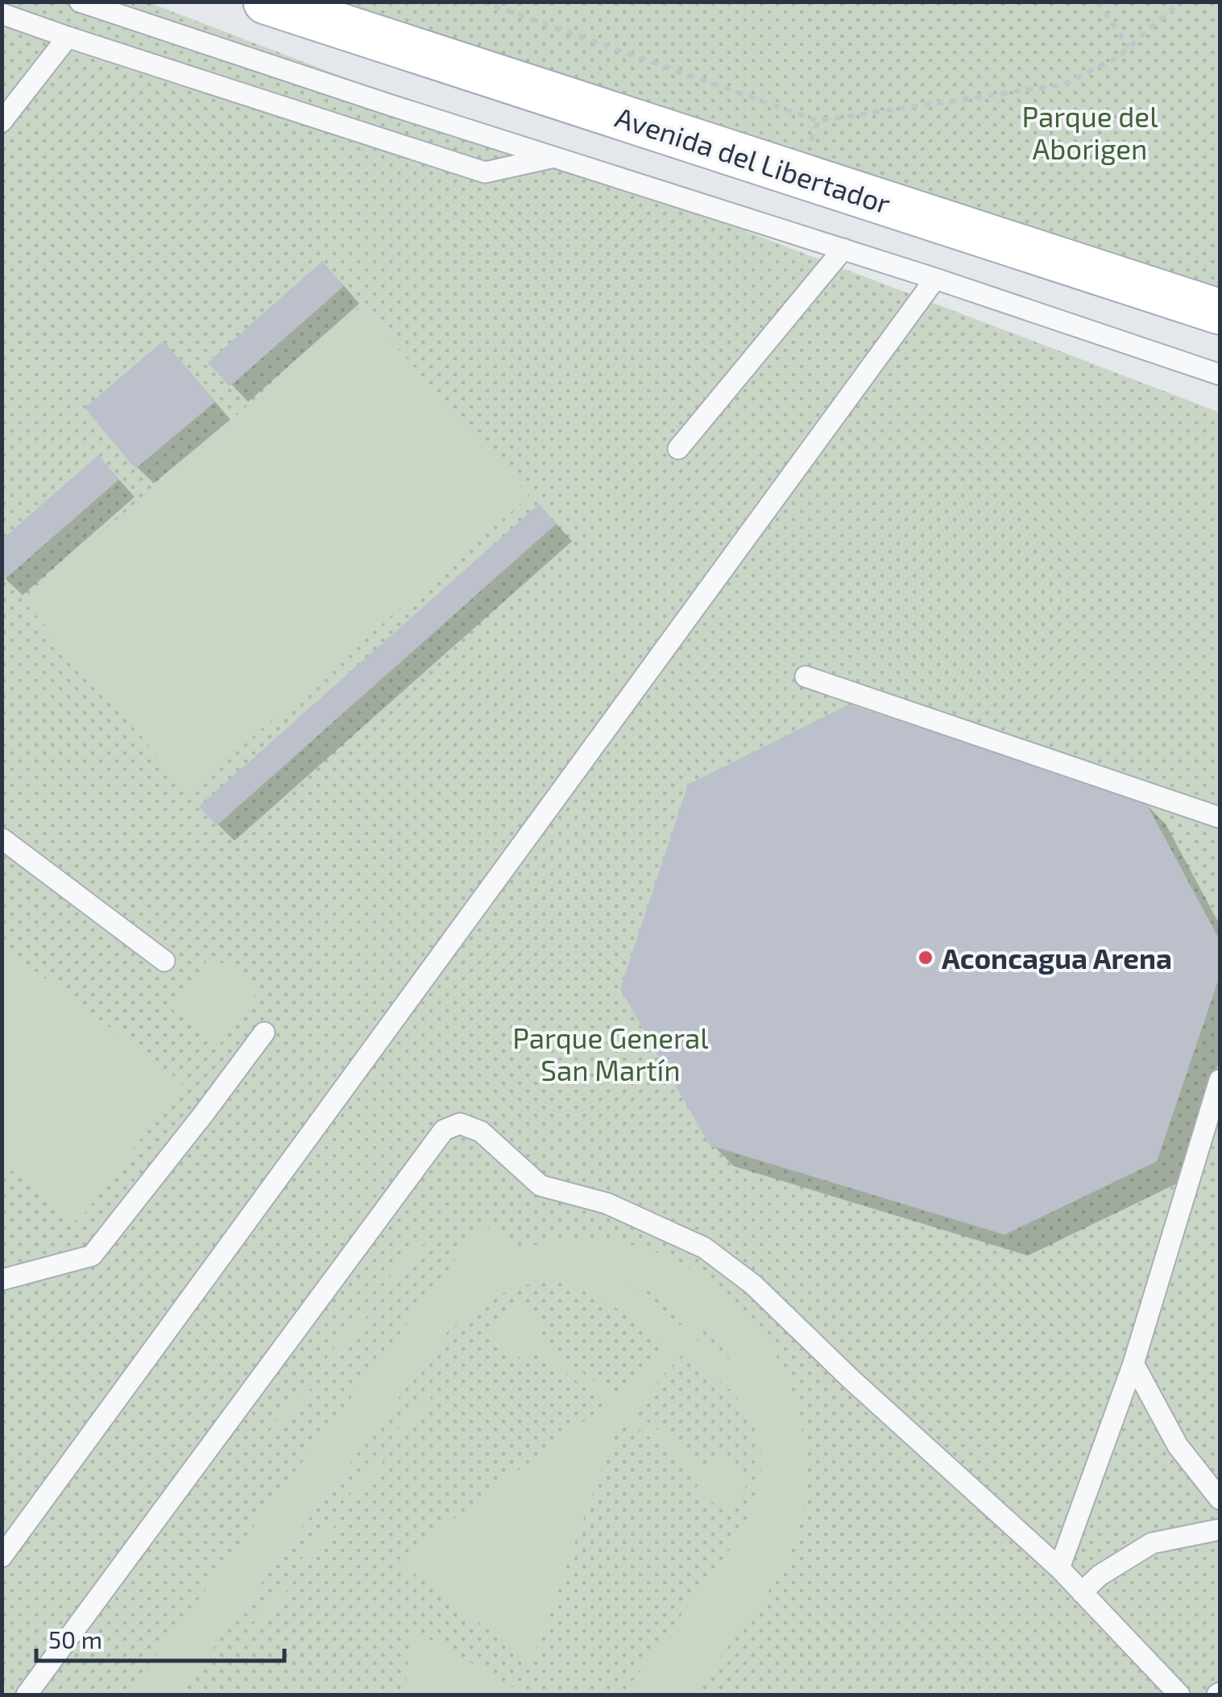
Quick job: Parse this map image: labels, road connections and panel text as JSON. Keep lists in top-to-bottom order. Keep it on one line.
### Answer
{"streets":{"main road":["Avenida del Libertador"]},"parks":["Parque del Aborigen","Parque General San Martín"],"places":["Aconcagua Arena"],"scale_bar":"50 m"}
